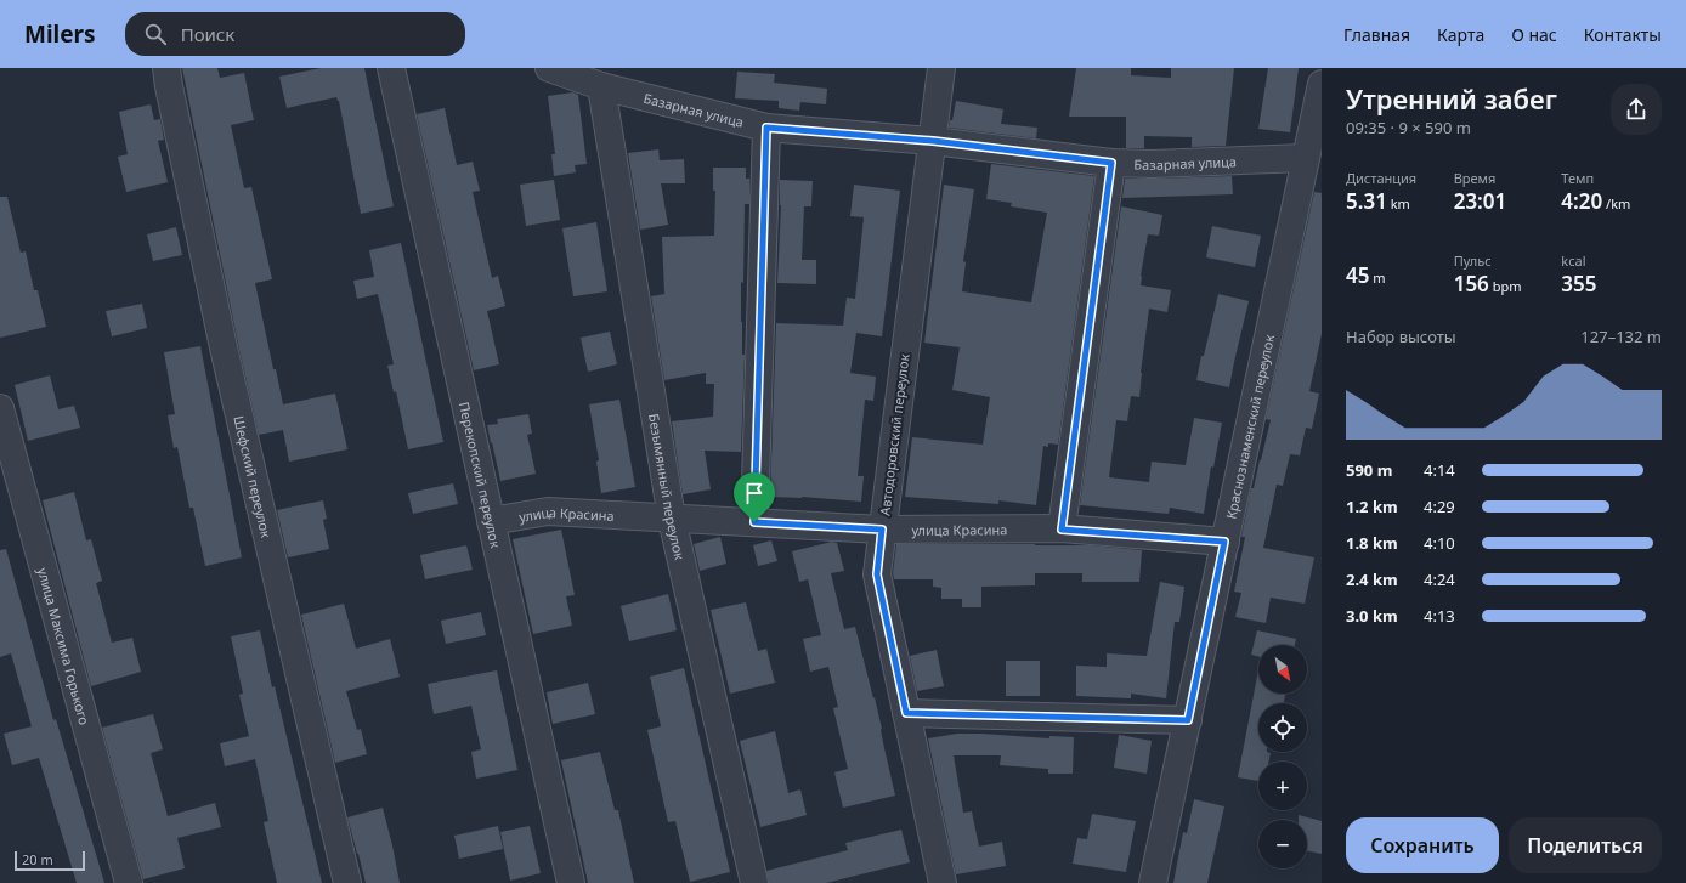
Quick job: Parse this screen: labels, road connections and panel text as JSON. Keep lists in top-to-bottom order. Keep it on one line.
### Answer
{"streets":{"street":["Базарная улица","Краснознаменский переулок","Автодоровский переулок","Шефский переулок","Перекопский переулок","Безымянный переулок","улица Красина","улица Максима Горького"]},"crossings":[["Базарная улица","Краснознаменский переулок"],["Базарная улица","Автодоровский переулок"],["Базарная улица","Безымянный переулок"],["Краснознаменский переулок","улица Красина"],["Автодоровский переулок","улица Красина"],["Перекопский переулок","улица Красина"],["Безымянный переулок","улица Красина"]],"scale_bar":"20 m","north":"bottom right","page":{"header":"Milers","search":"Поиск","nav":["Главная","Карта","О нас","Контакты"],"heading":["Утренний забег","09:35 · 9 × 590 m"],"stats":[["Дистанция","5.31 km"],["Время","23:01"],["Темп","4:20 /km"],["45 m"],["Пульс","156 bpm"],["kcal","355"]],"chart":["Набор высоты","127–132 m"],"list":[{"name":"590 m","note":"4:14"},{"name":"1.2 km","note":"4:29"},{"name":"1.8 km","note":"4:10"},{"name":"2.4 km","note":"4:24"},{"name":"3.0 km","note":"4:13"}],"map_buttons":["+","−"],"buttons":["Сохранить","Поделиться"],"scale":"20 m"}}
